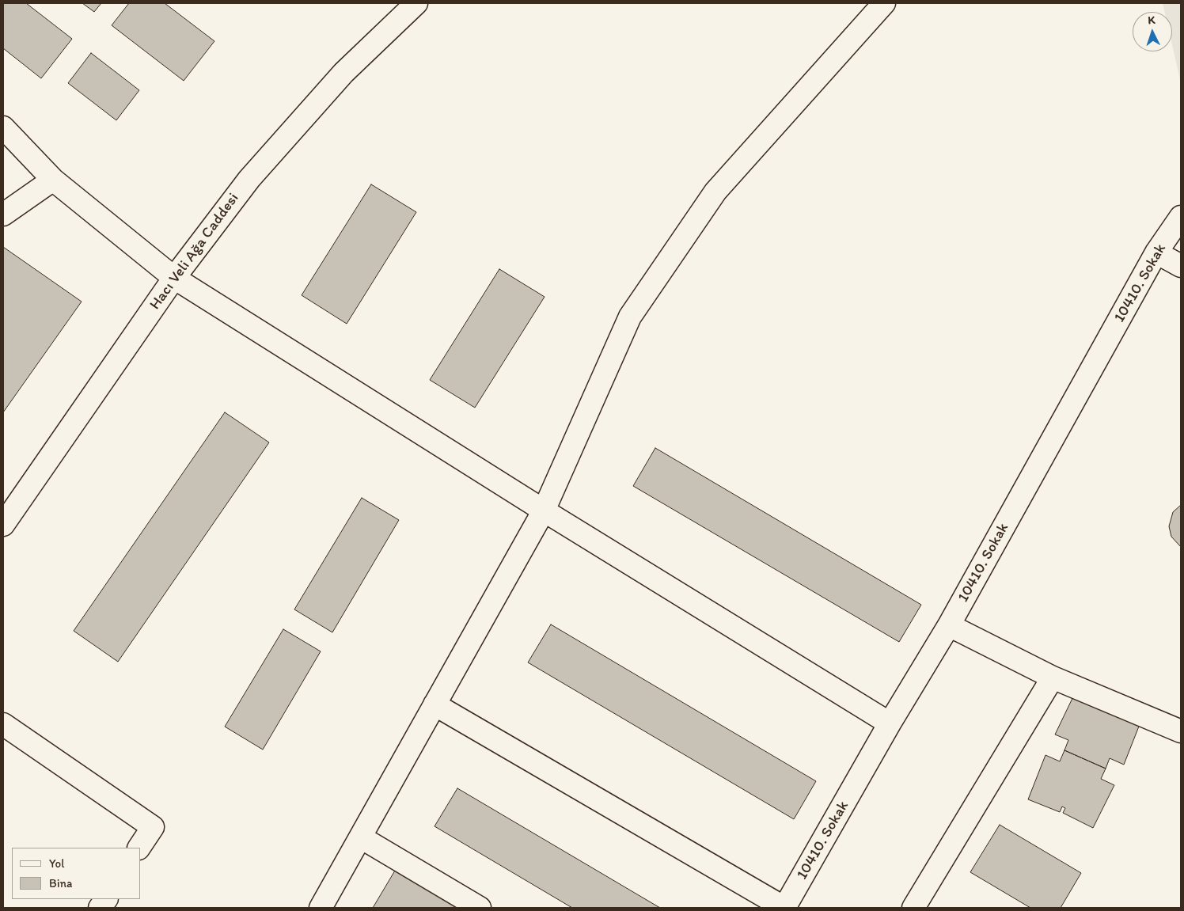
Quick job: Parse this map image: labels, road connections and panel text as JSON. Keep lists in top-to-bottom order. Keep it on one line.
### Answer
{"streets":{"street":["Hacı Veli Ağa Caddesi","10410. Sokak"]},"legend":["Yol","Bina"],"north":"top"}
